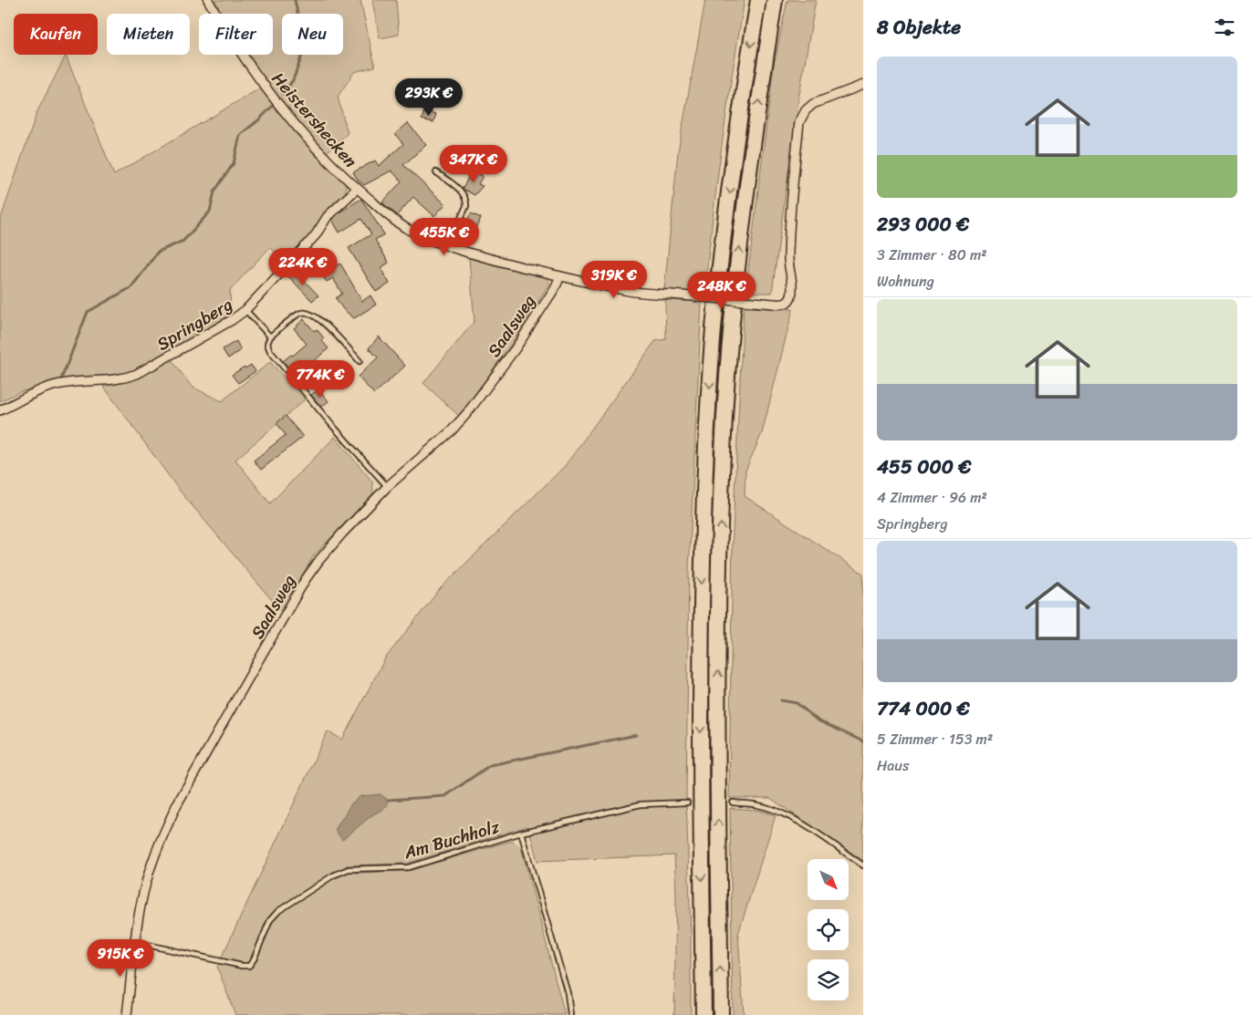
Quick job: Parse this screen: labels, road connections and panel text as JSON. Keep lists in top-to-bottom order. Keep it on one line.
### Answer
{"streets":{"street":["Heistershecken","Springberg","Saalsweg"],"lane":["Am Buchholz"]},"crossings":[["Heistershecken","Springberg"],["Saalsweg","Am Buchholz"]],"north":"bottom right","page":{"heading":"8 Objekte","chip":["Kaufen","Mieten","Filter","Neu"],"list":[{"name":"293 000 €","note":"3 Zimmer · 80 m² · Wohnung"},{"name":"455 000 €","note":"4 Zimmer · 96 m² · Springberg"},{"name":"774 000 €","note":"5 Zimmer · 153 m² · Haus"}],"price":["293K €","347K €","455K €","224K €","319K €","248K €","774K €","915K €"]}}
